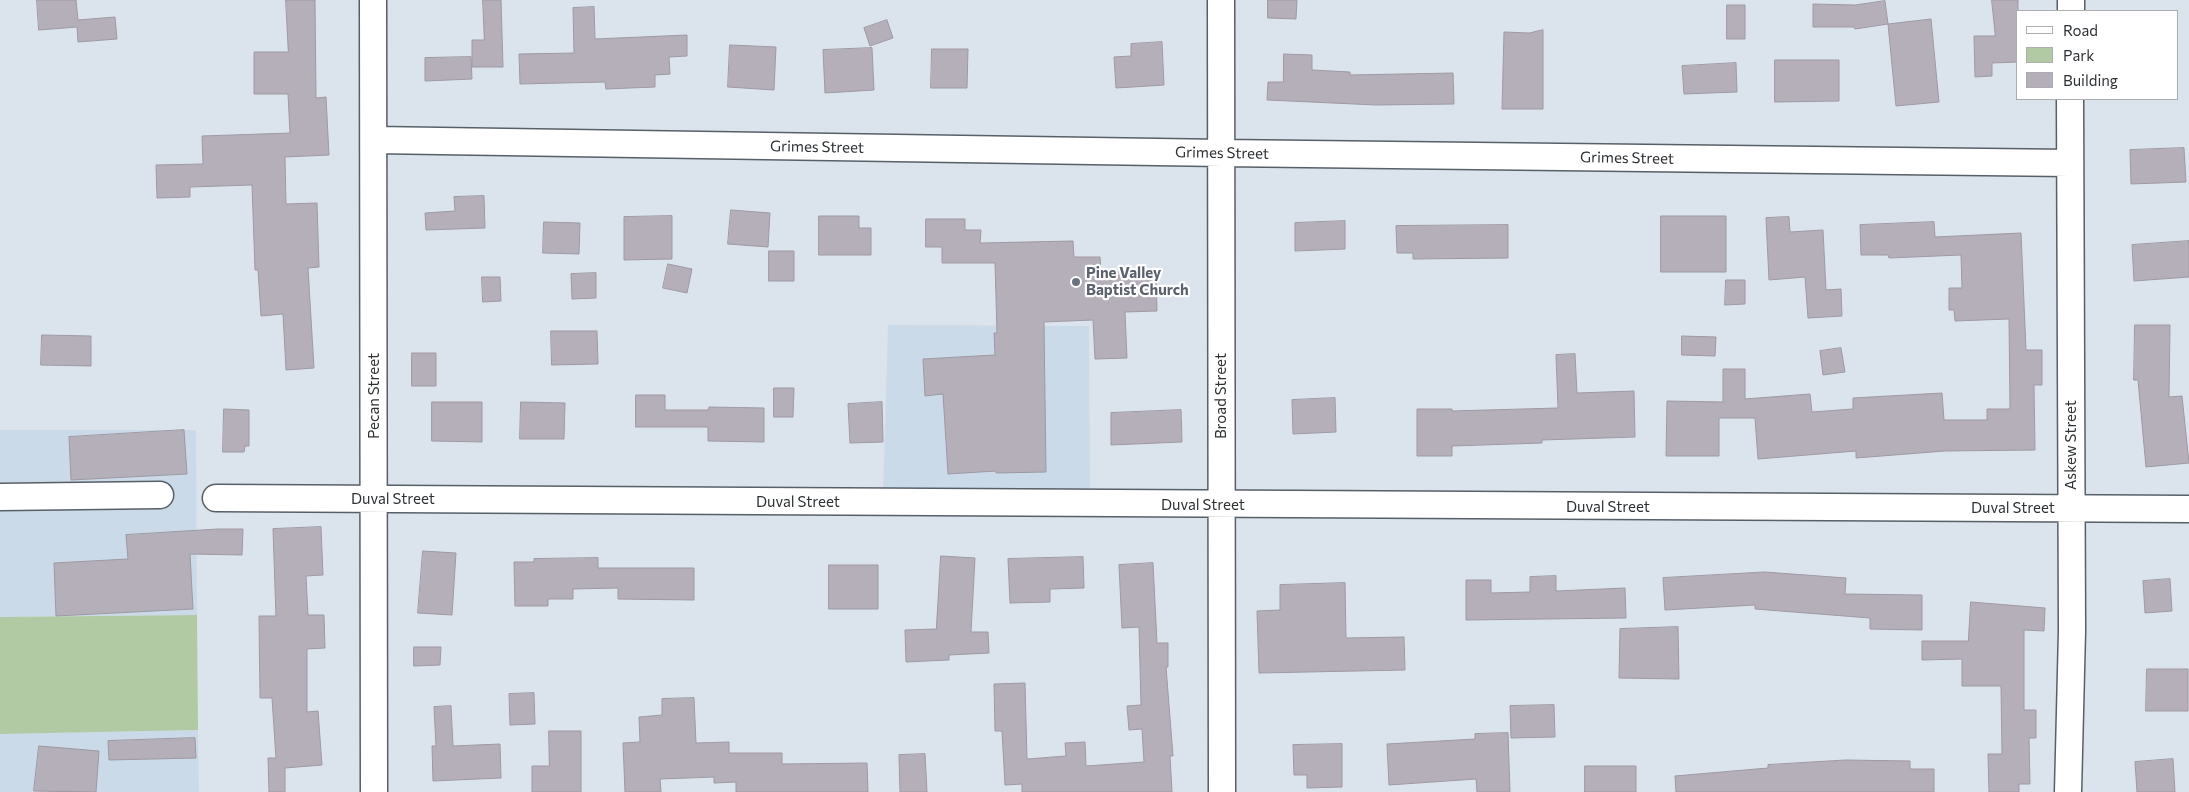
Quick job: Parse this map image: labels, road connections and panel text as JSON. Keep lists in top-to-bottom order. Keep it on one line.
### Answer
{"streets":{"street":["Grimes Street","Pecan Street","Broad Street","Askew Street","Duval Street"]},"crossings":[["Grimes Street","Pecan Street"],["Grimes Street","Broad Street"],["Grimes Street","Askew Street"],["Pecan Street","Duval Street"],["Broad Street","Duval Street"],["Askew Street","Duval Street"]],"places":["Pine Valley Baptist Church"],"legend":["Road","Park","Building"]}
